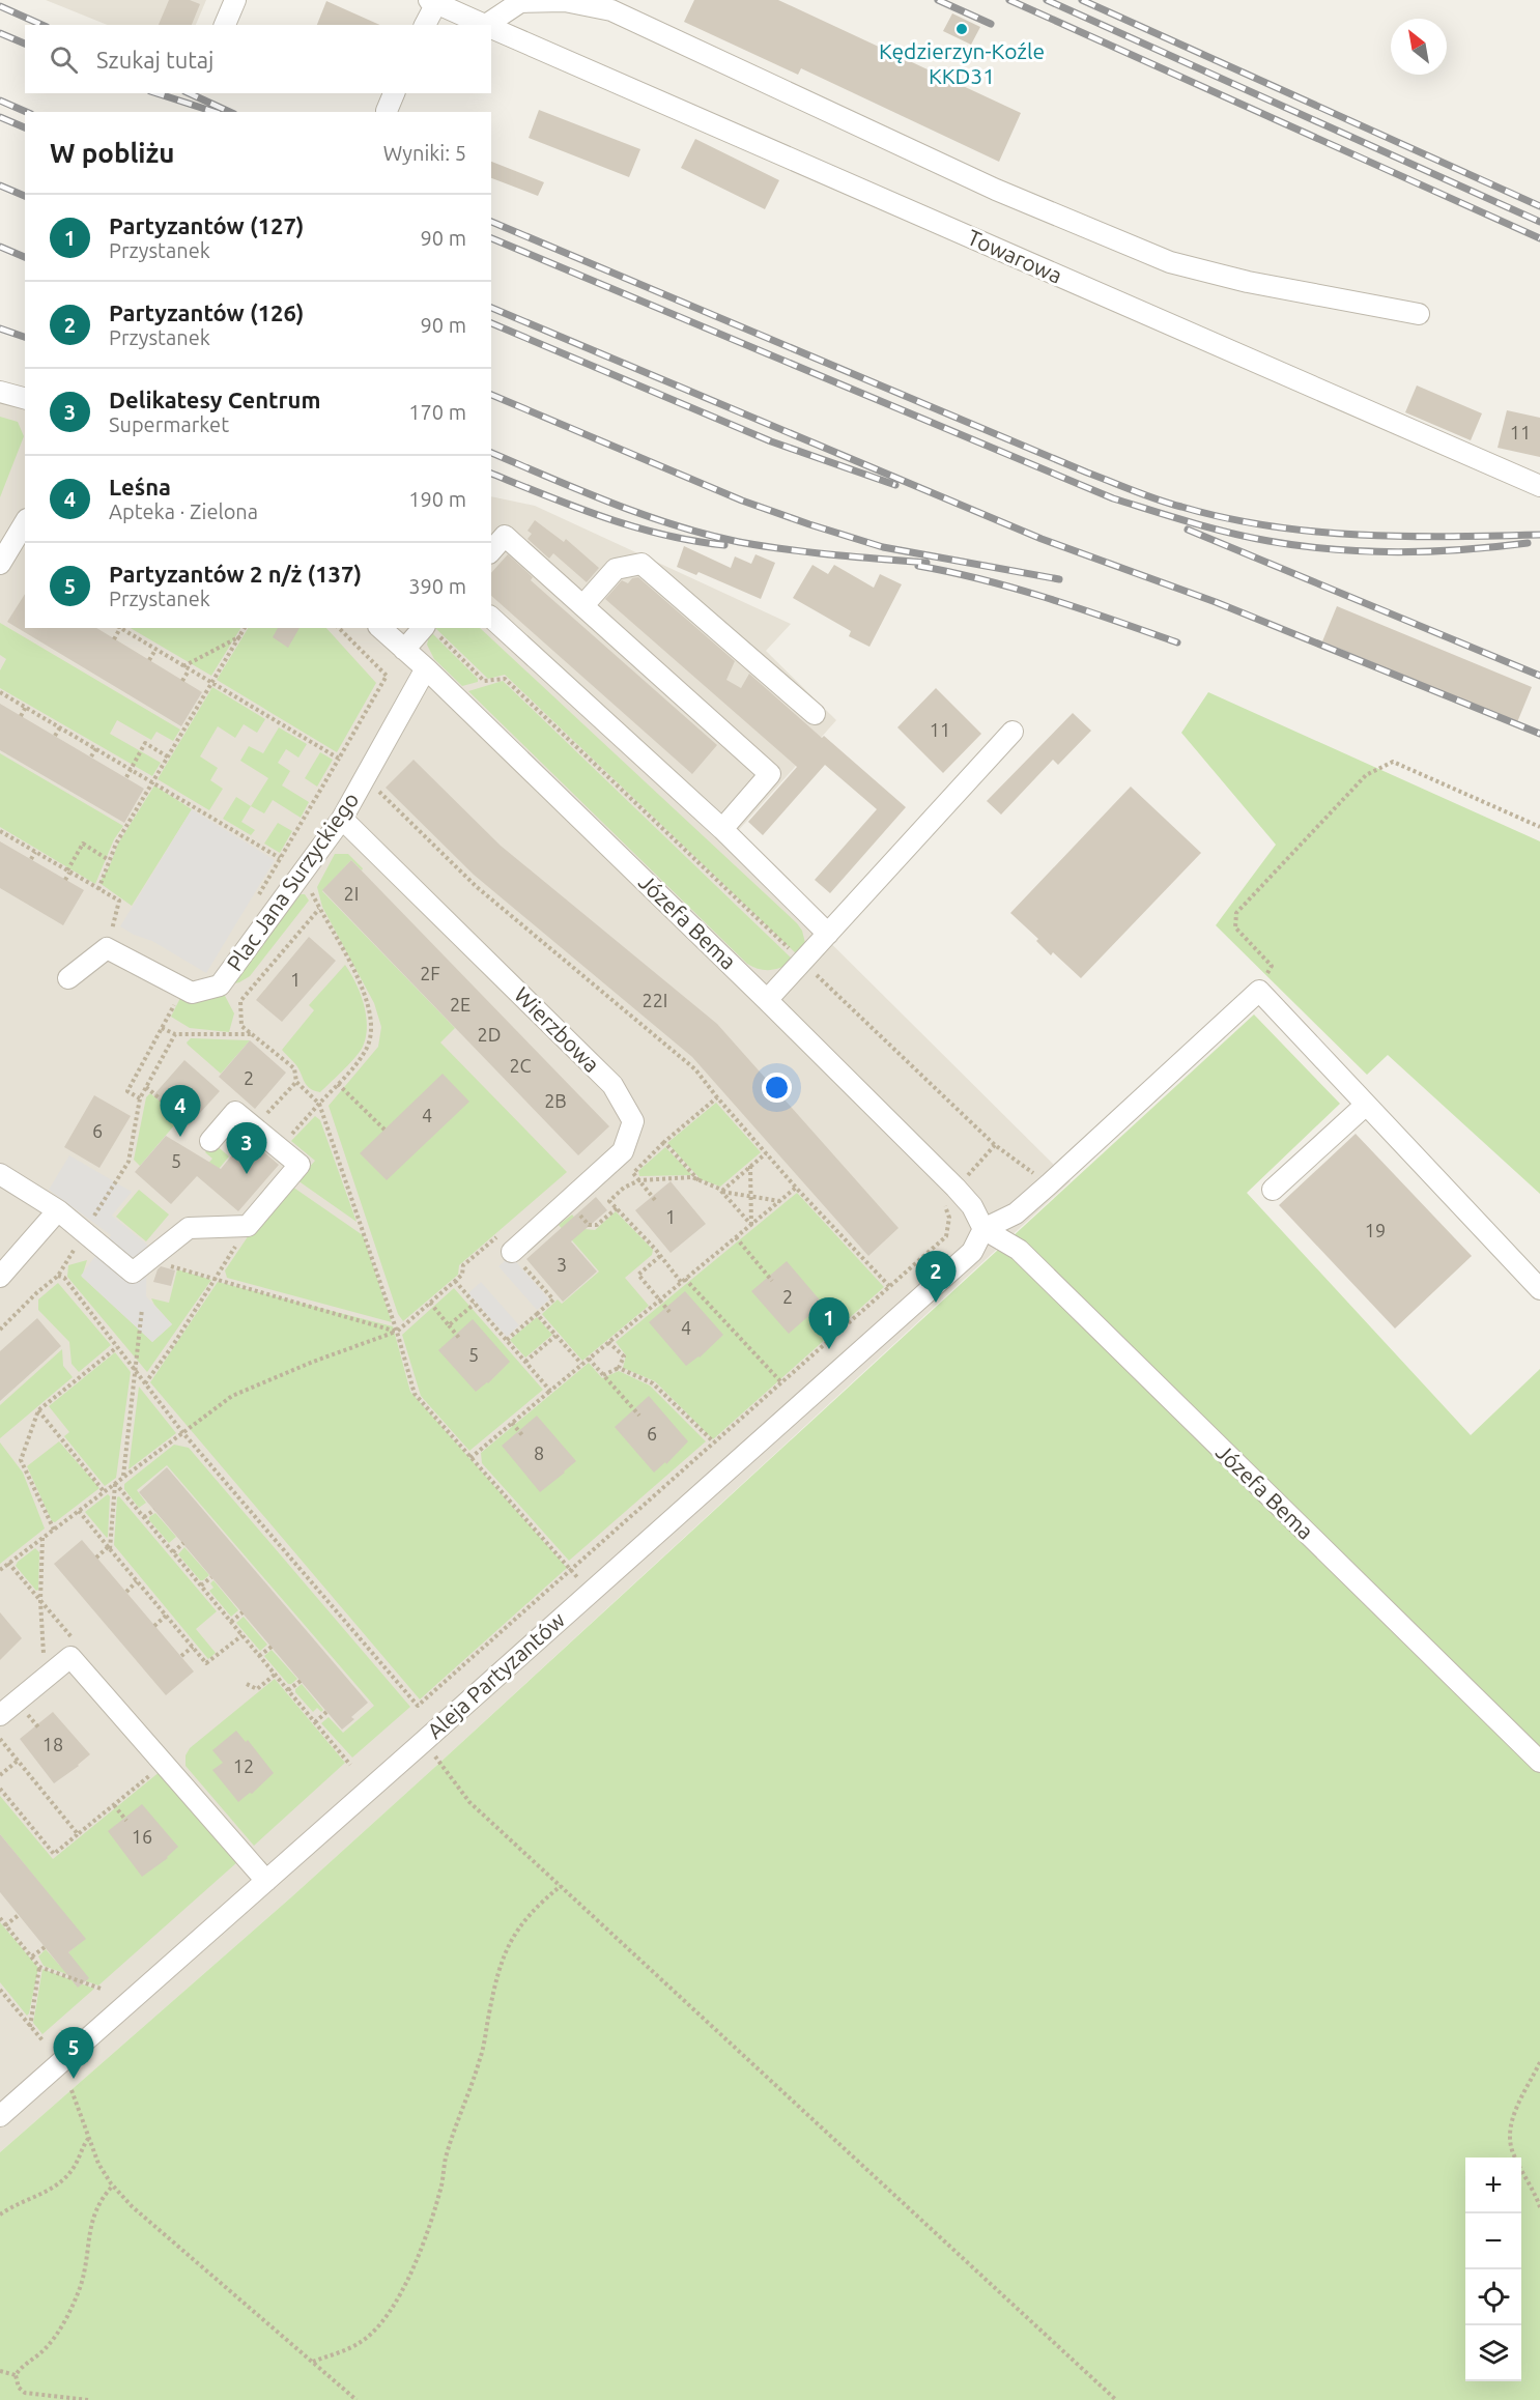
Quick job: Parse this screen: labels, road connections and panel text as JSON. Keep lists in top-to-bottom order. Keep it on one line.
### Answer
{"streets":{"street":["Towarowa","Plac Jana Surzyckiego","Józefa Bema","Wierzbowa","Aleja Partyzantów"]},"crossings":[["Plac Jana Surzyckiego","Józefa Bema"],["Plac Jana Surzyckiego","Wierzbowa"],["Józefa Bema","Aleja Partyzantów"]],"places":["Kędzierzyn-Koźle KKD31"],"house_numbers":["11","11","2I","2F","1","22I","2E","2D","2C","2","2B","4","6","5","1","19","3","2","4","5","6","8","18","12","16"],"north":"top left","page":{"search":"Szukaj tutaj","heading":["W pobliżu","Wyniki: 5"],"list":[{"mark":"1","name":"Partyzantów (127)","note":"Przystanek","value":"90 m"},{"mark":"2","name":"Partyzantów (126)","note":"Przystanek","value":"90 m"},{"mark":"3","name":"Delikatesy Centrum","note":"Supermarket","value":"170 m"},{"mark":"4","name":"Leśna","note":"Apteka · Zielona","value":"190 m"},{"mark":"5","name":"Partyzantów 2 n/ż (137)","note":"Przystanek","value":"390 m"}],"pins":["4","3","2","1","5"],"map_buttons":["+","−"]}}
